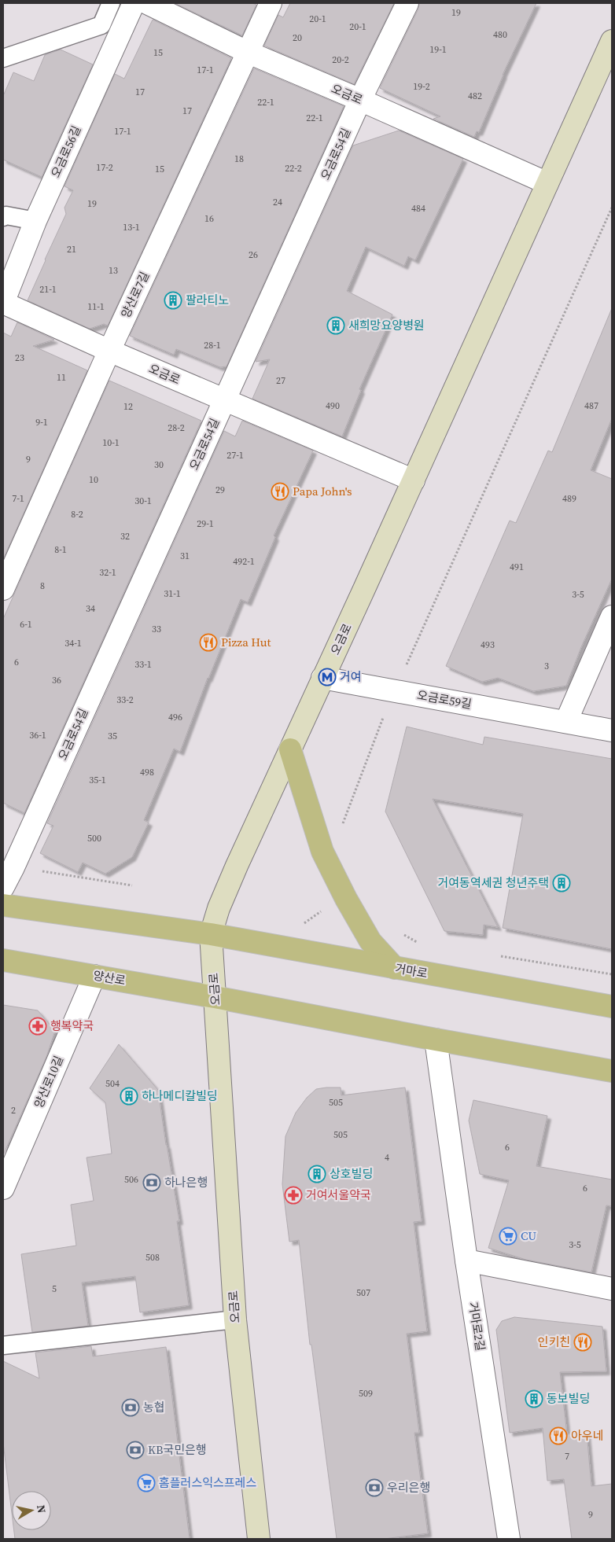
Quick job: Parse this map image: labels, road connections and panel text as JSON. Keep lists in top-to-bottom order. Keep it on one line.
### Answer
{"streets":{"main road":["오금로","거마로","양산로"],"street":["오금로56길","오금로54길","양산로7길","오금로59길","양산로10길","거마로2길"]},"crossings":[["오금로","오금로56길"],["오금로","오금로54길"],["오금로","양산로7길"],["오금로","오금로59길"],["오금로","거마로"],["오금로","양산로"],["양산로","양산로10길"]],"places":{"building":["팔라티노","새희망요양병원","거여동역세권 청년주택","하나메디칼빌딩","상호빌딩","동보빌딩"],"restaurant":["Papa John's","Pizza Hut","인키친","아우네"],"metro station":["거여"],"pharmacy":["행복약국","거여서울약국"],"bank":["하나은행","농협","KB국민은행","우리은행"],"supermarket":["CU","홈플러스익스프레스"]},"house_numbers":["19","20-1","20-1","480","20","19-1","15","20-2","17-1","19-2","17","482","22-1","17","22-1","17-1","18","17-2","22-2","15","24","19","484","16","13-1","21","26","13","21-1","11-1","28-1","23","11","27","490","487","12","9-1","28-2","10-1","27-1","9","30","10","29","7-1","489","30-1","8-2","29-1","32","8-1","31","492-1","491","32-1","8","31-1","3-5","34","6-1","33","34-1","493","6","33-1","3","36","33-2","496","36-1","35","498","35-1","500","504","505","2","505","6","4","506","6","3-5","508","5","507","509","7","9"],"north":"right"}
